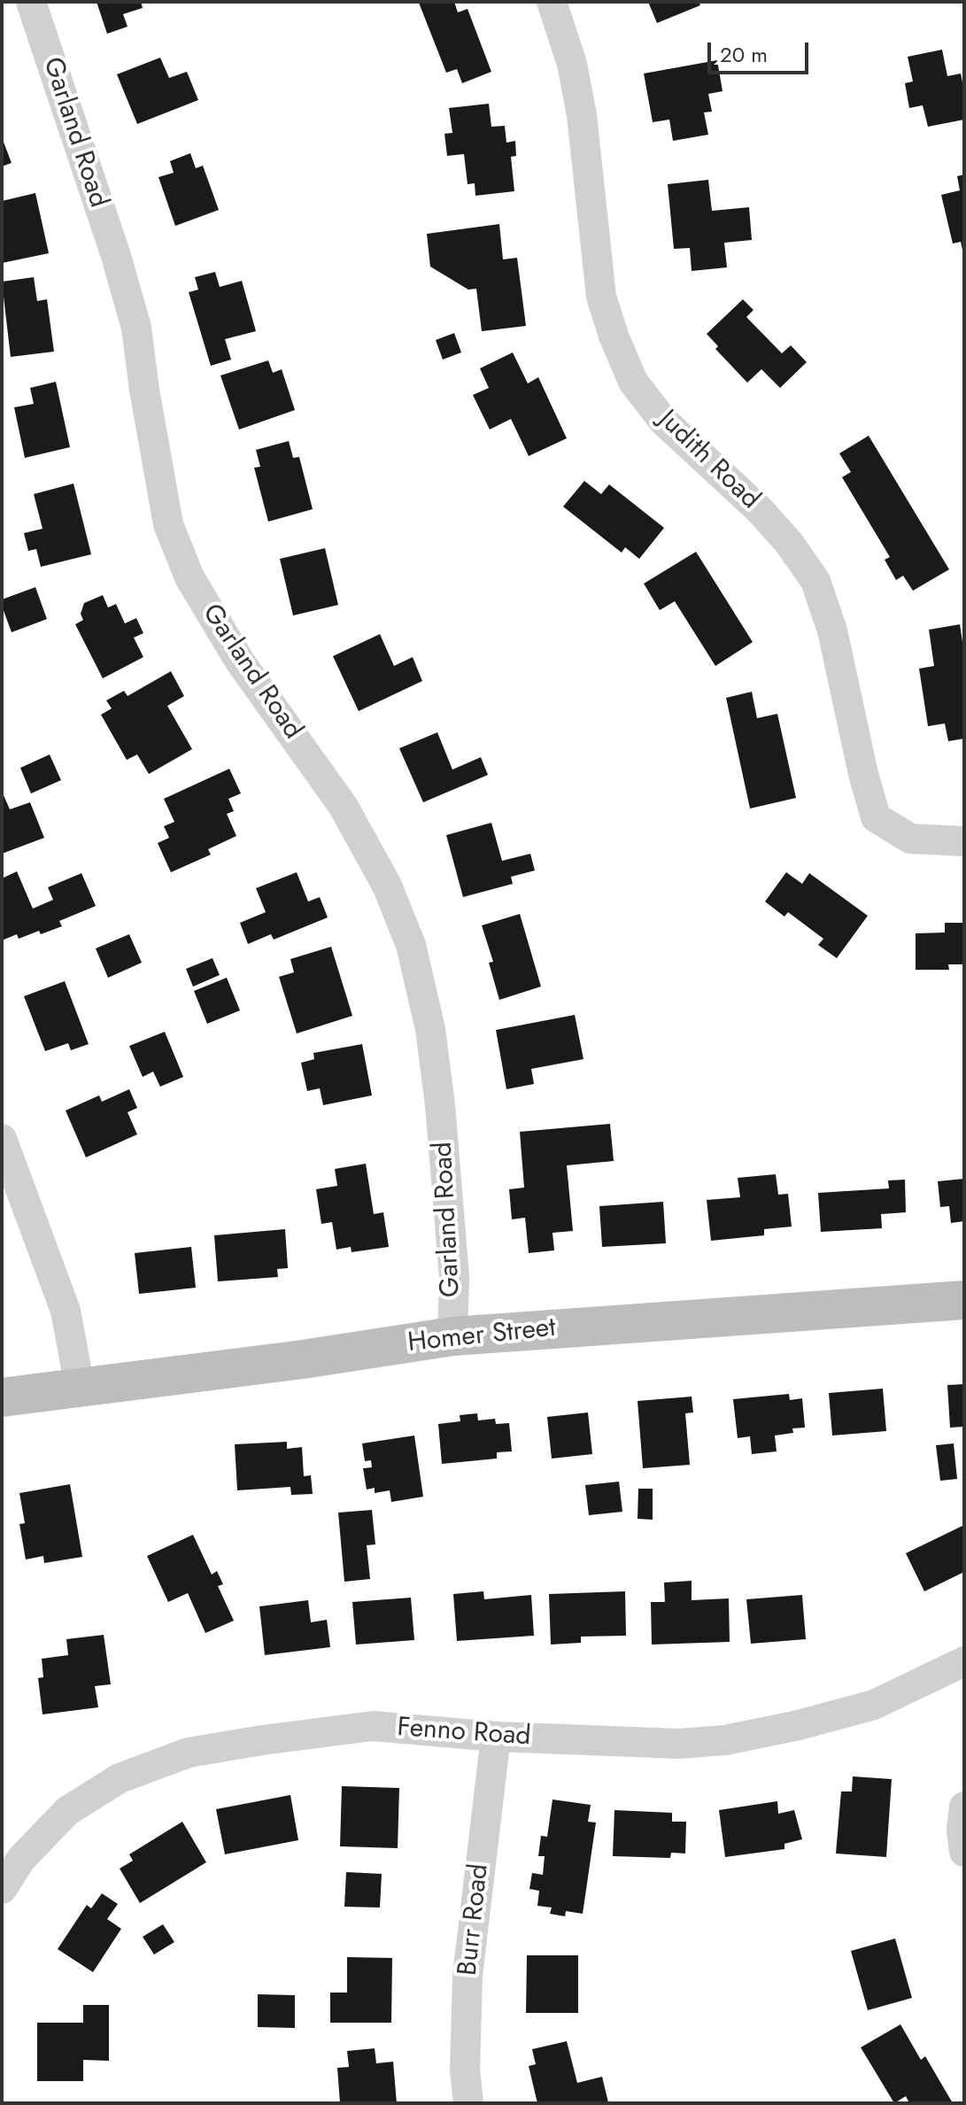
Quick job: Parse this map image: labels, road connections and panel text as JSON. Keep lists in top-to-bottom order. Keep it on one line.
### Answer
{"streets":{"street":["Garland Road","Judith Road","Homer Street","Fenno Road","Burr Road"]},"crossings":[["Garland Road","Homer Street"],["Fenno Road","Burr Road"]],"scale_bar":"20 m"}
